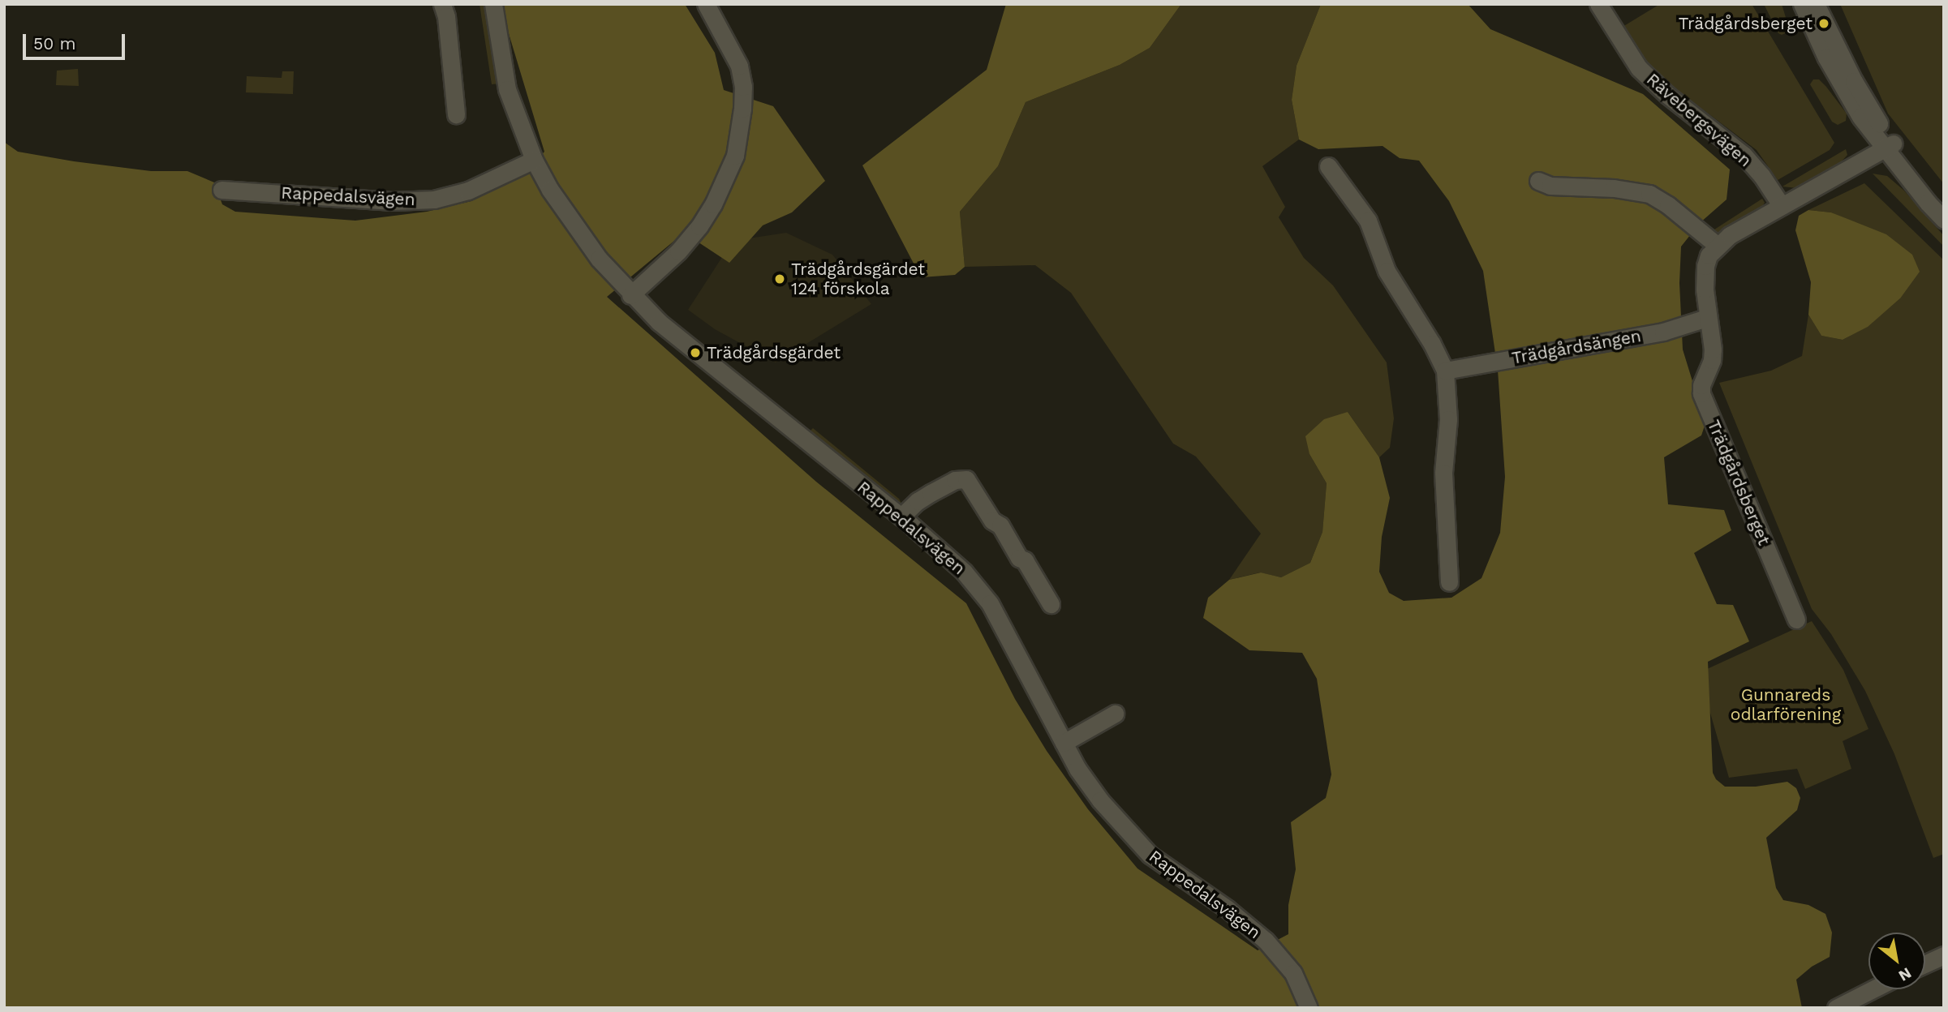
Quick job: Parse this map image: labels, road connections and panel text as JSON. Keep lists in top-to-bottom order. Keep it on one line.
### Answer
{"streets":{"street":["Rävebergsvägen","Rappedalsvägen","Trädgårdsängen","Trädgårdsberget"]},"crossings":[["Rävebergsvägen","Trädgårdsberget"],["Trädgårdsängen","Trädgårdsberget"]],"parks":["Gunnareds odlarförening"],"places":["Trädgårdsberget","Trädgårdsgärdet 124 förskola","Trädgårdsgärdet"],"scale_bar":"50 m","north":"bottom right"}
